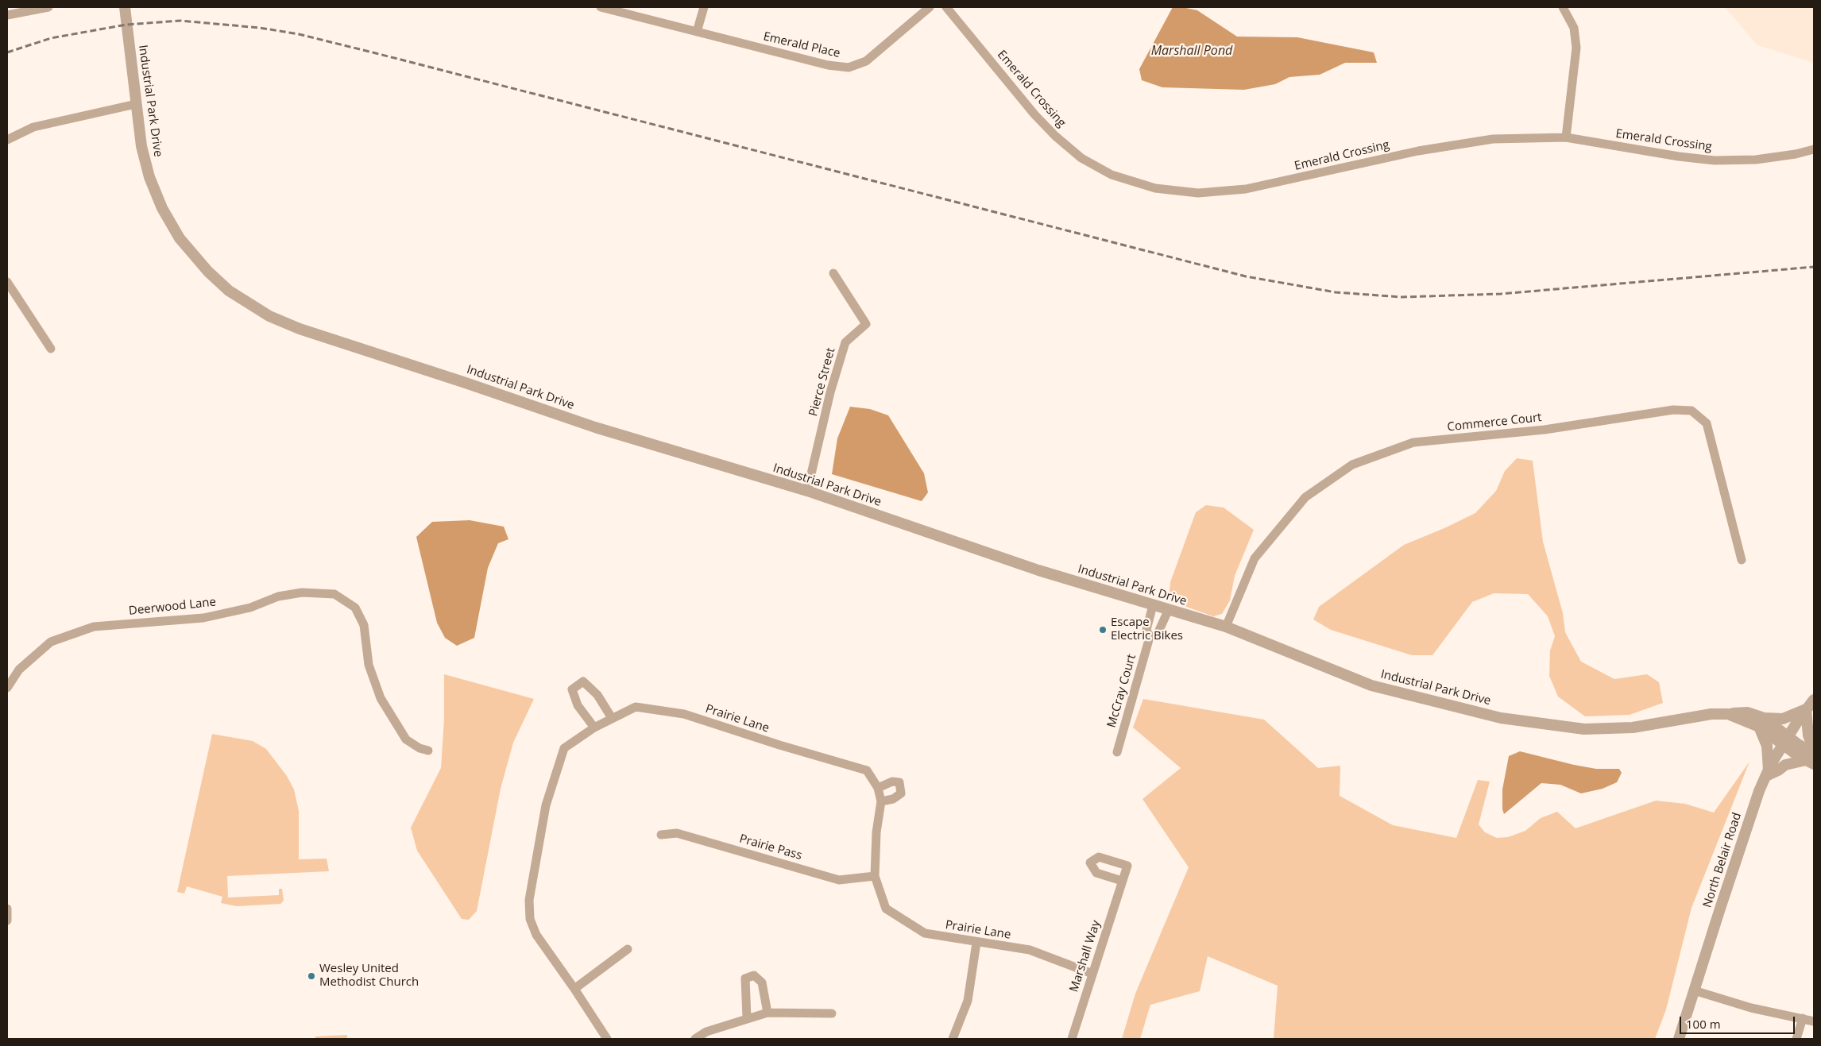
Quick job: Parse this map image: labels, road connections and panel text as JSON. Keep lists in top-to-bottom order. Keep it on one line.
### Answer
{"streets":{"street":["Emerald Place","Emerald Crossing","Industrial Park Drive","Pierce Street","Commerce Court","Deerwood Lane","McCray Court","Prairie Lane","Prairie Pass","North Belair Road","Marshall Way"]},"crossings":[["Industrial Park Drive","Pierce Street"],["Industrial Park Drive","Commerce Court"],["Industrial Park Drive","McCray Court"],["Industrial Park Drive","North Belair Road"],["Prairie Lane","Prairie Pass"],["Prairie Lane","Marshall Way"]],"water":["Marshall Pond"],"places":["Escape Electric Bikes","Wesley United Methodist Church"],"scale_bar":"100 m"}
